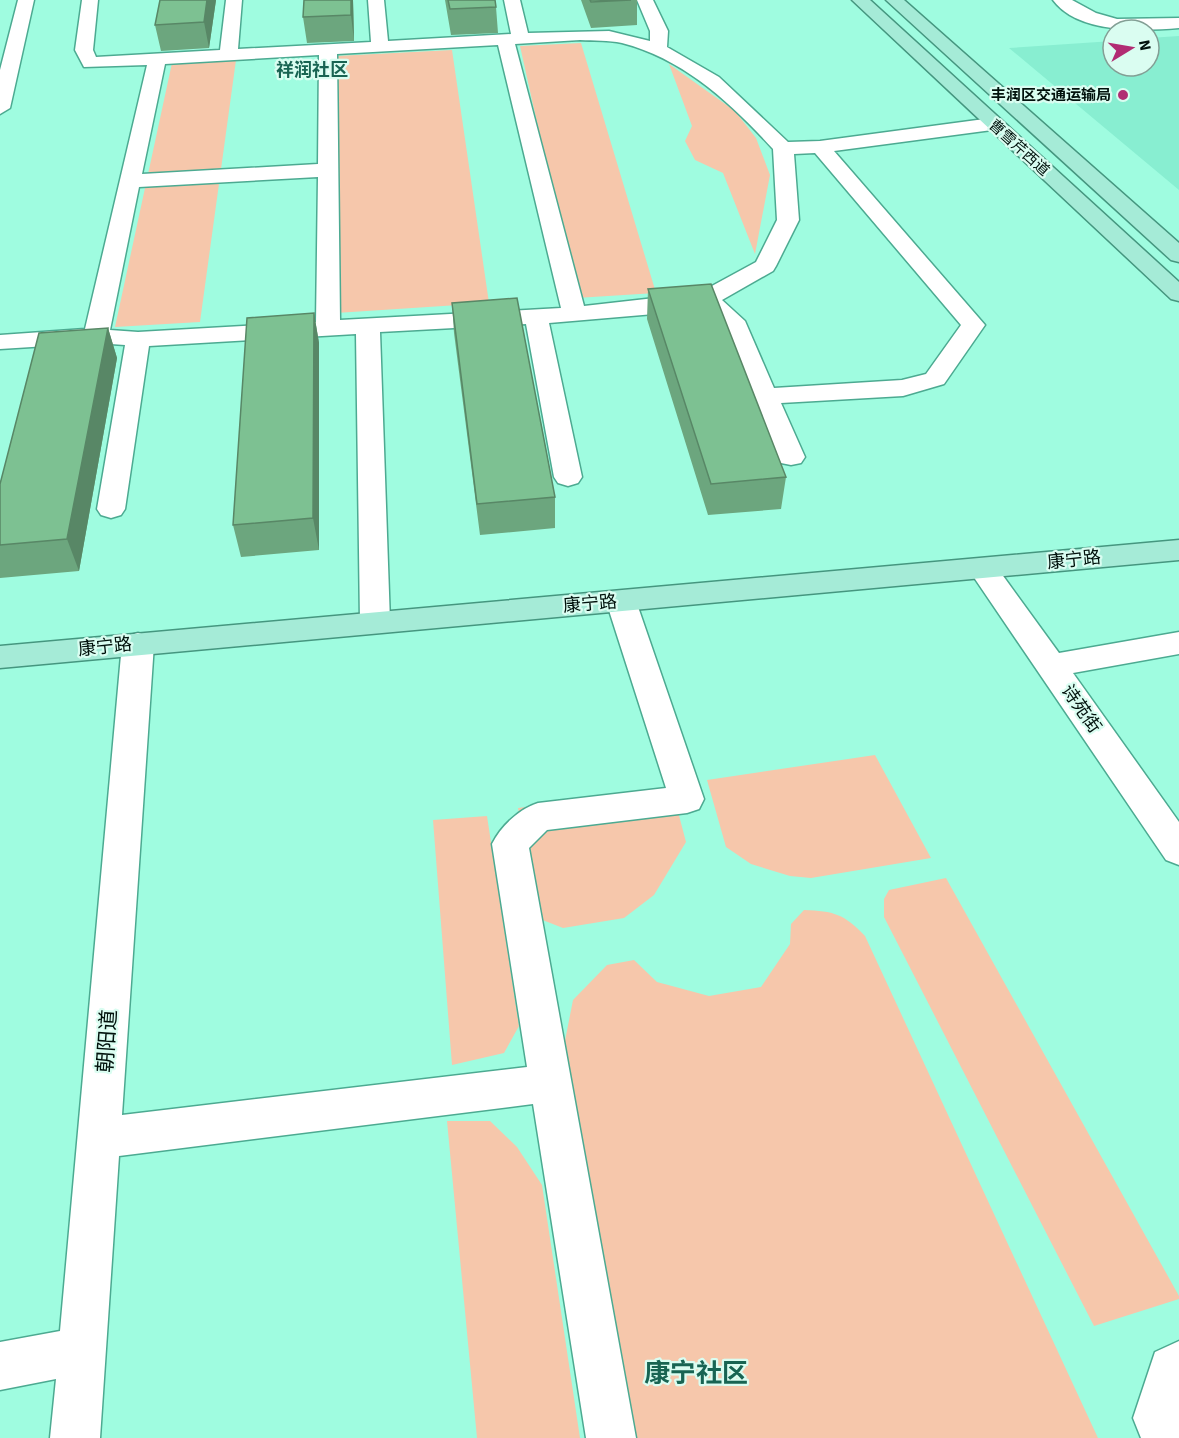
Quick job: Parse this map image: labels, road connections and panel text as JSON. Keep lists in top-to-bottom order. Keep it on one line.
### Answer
{"streets":{"main road":["曹雪芹西道","康宁路"],"street":["诗苑街","朝阳道"]},"crossings":[["康宁路","诗苑街"],["康宁路","朝阳道"]],"districts":["祥润社区","康宁社区"],"places":["丰润区交通运输局"],"north":"right"}
